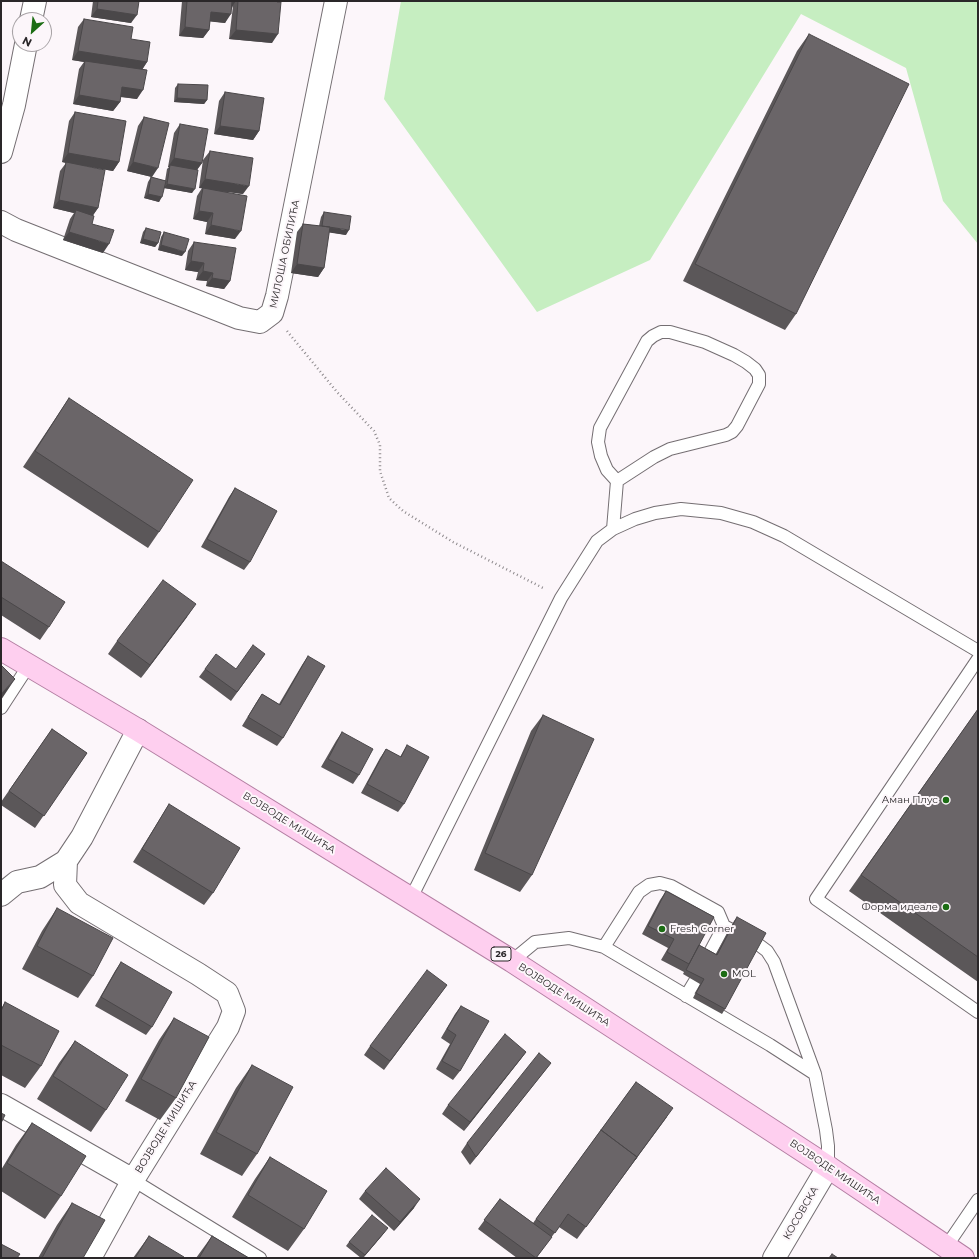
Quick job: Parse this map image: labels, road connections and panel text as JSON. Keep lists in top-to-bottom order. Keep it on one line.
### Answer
{"streets":{"main road":["ВОЈВОДЕ МИШИЋА","26"],"street":["МИЛОША ОБИЛИЋА","КОСОВСКА"]},"crossings":[["ВОЈВОДЕ МИШИЋА","КОСОВСКА"]],"places":["Аман Плус","Форма идеале","Fresh Corner","MOL"],"north":"bottom left"}
